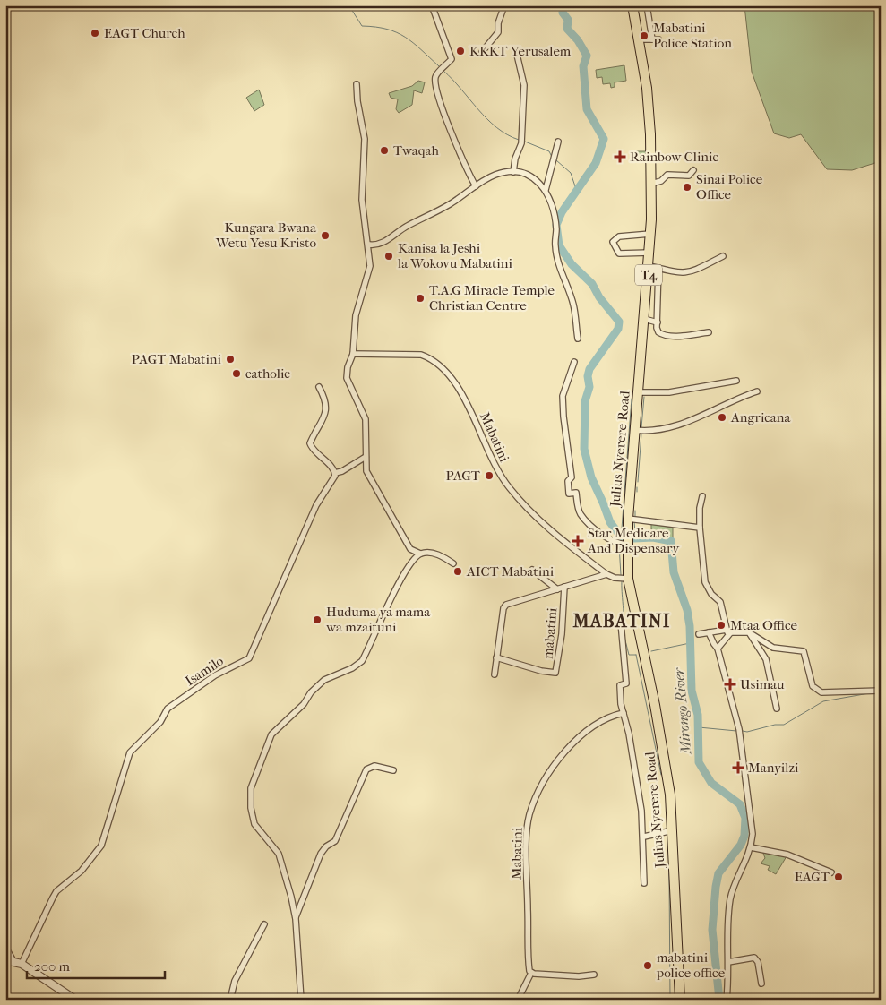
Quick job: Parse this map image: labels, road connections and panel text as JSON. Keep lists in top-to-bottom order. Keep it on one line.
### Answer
{"streets":{"highway":["T4","Julius Nyerere Road"],"street":["Mabatini","mabatini","Isamilo"]},"crossings":[["Mabatini","Julius Nyerere Road"]],"districts":["MABATINI"],"water":["Mirongo River"],"places":{"other":["EAGT Church","Mabatini Police Station","KKKT Yerusalem","Twaqah","Sinai Police Office","Kungara Bwana Wetu Yesu Kristo","Kanisa la Jeshi la Wokovu Mabatini","T.A.G Miracle Temple Christian Centre","PAGT Mabatini","catholic","Angricana","PAGT","AICT Mabatini","Huduma ya mama wa mzaituni","Mtaa Office","EAGT","mabatini police office"],"health":["Rainbow Clinic","Star Medicare And Dispensary","Usimau","Manyilzi"]},"scale_bar":"200 m"}
